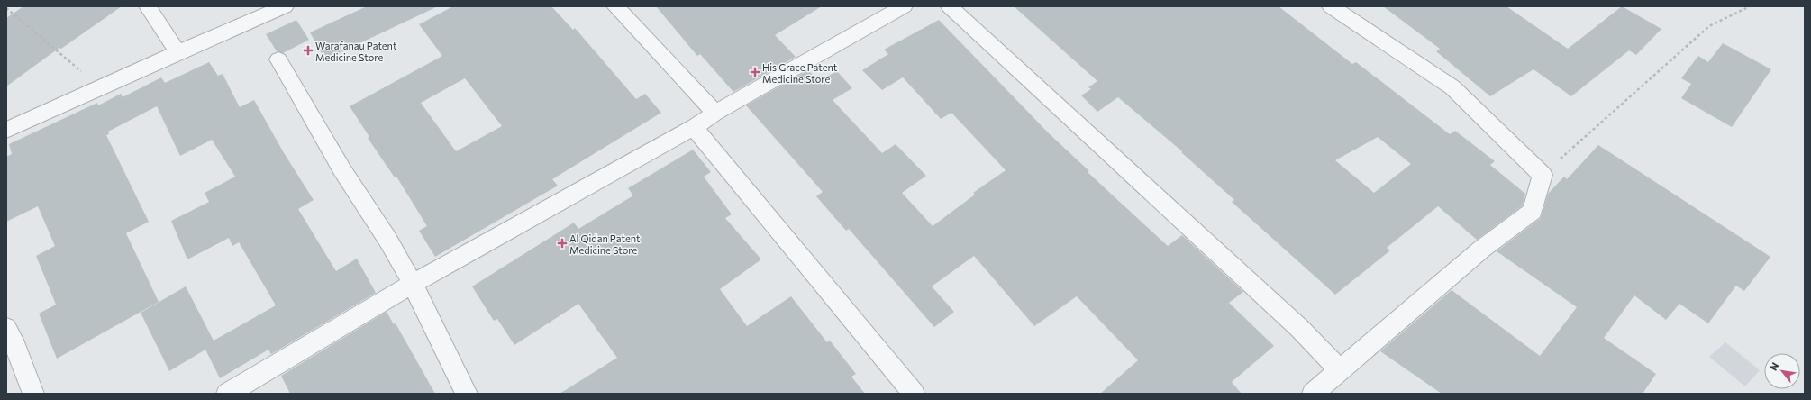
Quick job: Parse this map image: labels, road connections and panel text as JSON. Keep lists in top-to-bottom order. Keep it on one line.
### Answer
{"places":{"health":["Warafanau Patent Medicine Store","His Grace Patent Medicine Store","Al Qidan Patent Medicine Store"]},"north":"top left"}
